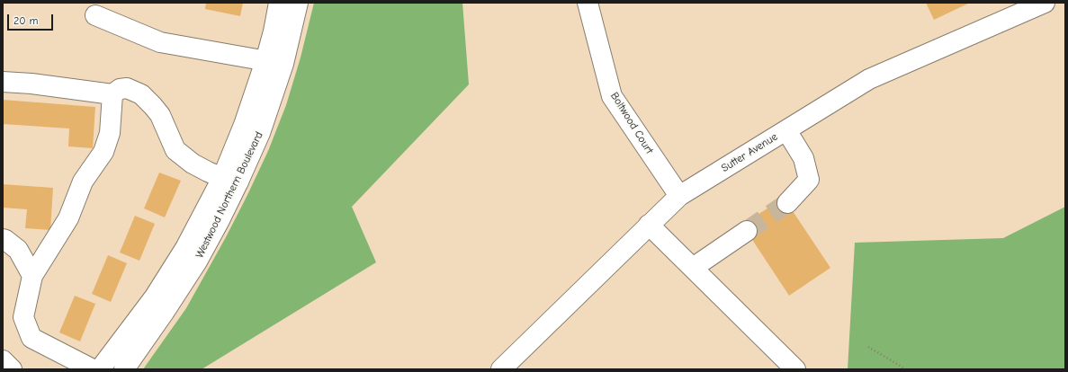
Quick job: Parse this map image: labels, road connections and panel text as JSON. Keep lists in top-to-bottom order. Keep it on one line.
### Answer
{"streets":{"street":["Boltwood Court","Sutter Avenue","Westwood Northern Boulevard"]},"crossings":[["Boltwood Court","Sutter Avenue"]],"scale_bar":"20 m"}
